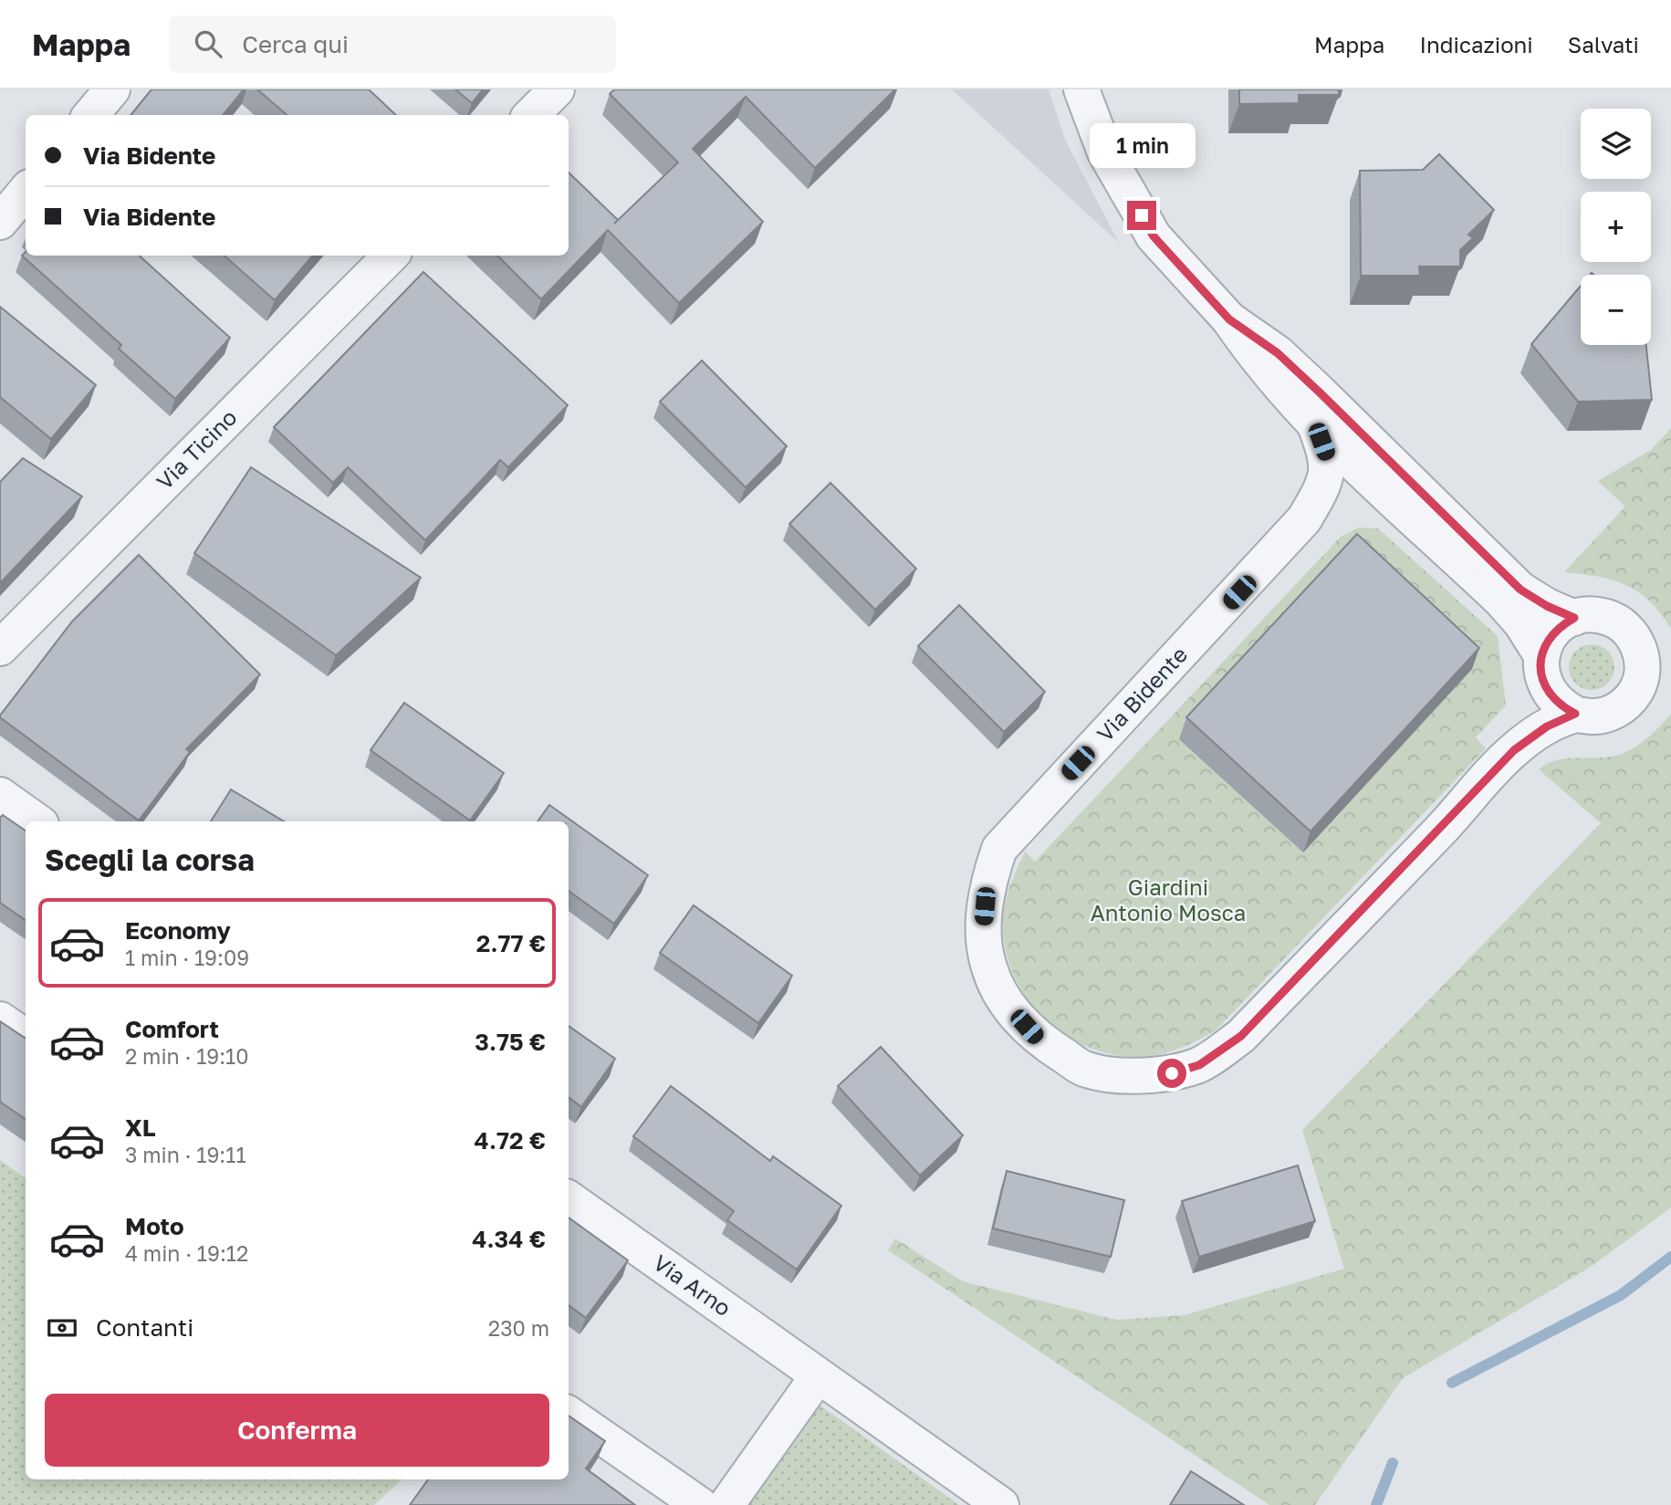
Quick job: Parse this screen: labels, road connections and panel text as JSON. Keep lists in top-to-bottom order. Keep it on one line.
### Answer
{"streets":{"street":["Via Ticino","Via Bidente","Via Arno"]},"parks":["Giardini Antonio Mosca"],"page":{"header":"Mappa","search":"Cerca qui","nav":["Mappa","Indicazioni","Salvati"],"map_buttons":["+","−"],"banner":["Via Bidente","Via Bidente"],"bubble":"1 min","heading":"Scegli la corsa","list":[{"name":"Economy","note":"1 min · 19:09","value":"2.77 €"},{"name":"Comfort","note":"2 min · 19:10","value":"3.75 €"},{"name":"XL","note":"3 min · 19:11","value":"4.72 €"},{"name":"Moto","note":"4 min · 19:12","value":"4.34 €"}],"pay":["Contanti","230 m"],"buttons":"Conferma"}}
